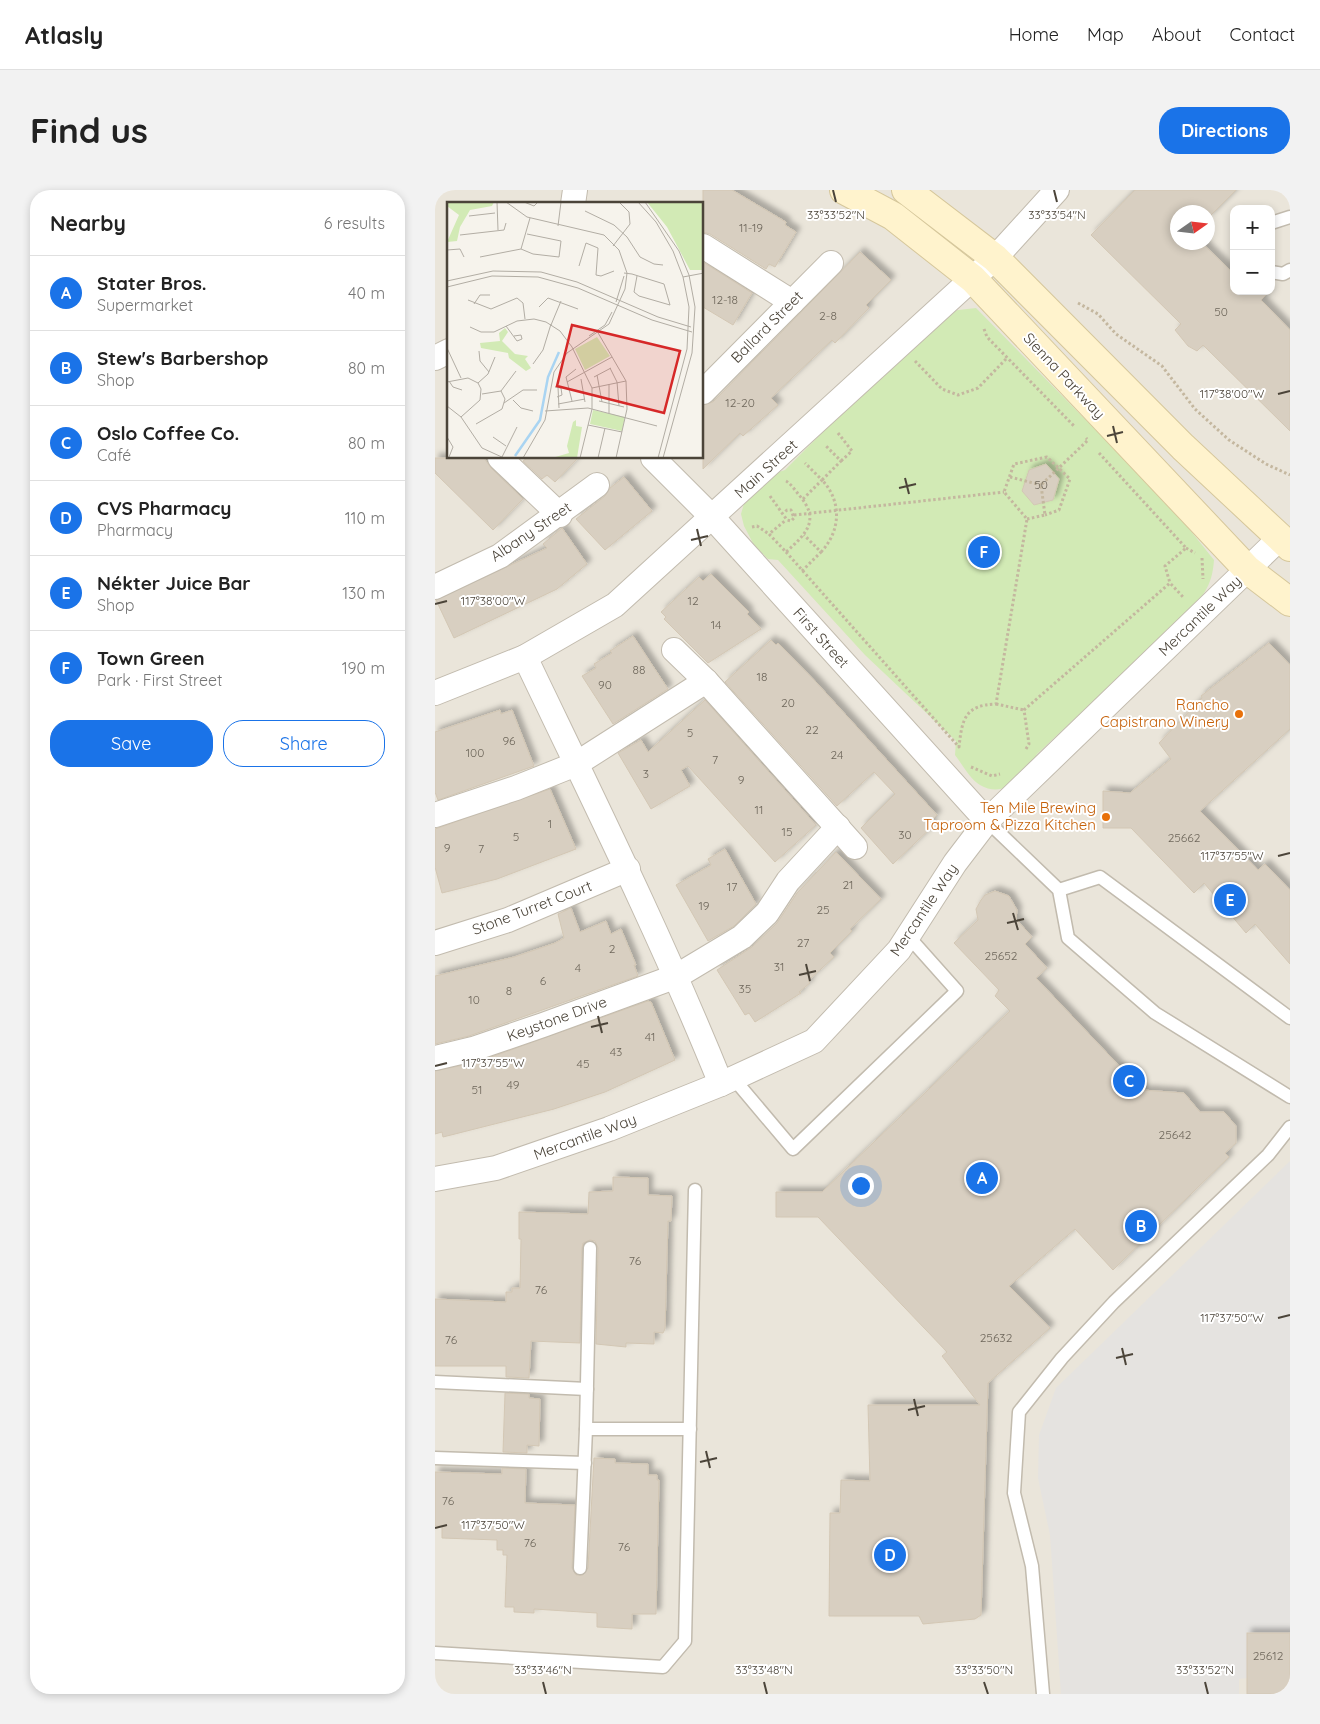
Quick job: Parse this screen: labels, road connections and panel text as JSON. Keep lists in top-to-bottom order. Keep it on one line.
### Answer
{"streets":{"main road":["Sienna Parkway"],"street":["Ballard Street","Main Street","Albany Street","Mercantile Way","First Street","Stone Turret Court","Keystone Drive"]},"crossings":[["Sienna Parkway","Main Street"],["Sienna Parkway","Mercantile Way"],["Main Street","First Street"],["Mercantile Way","First Street"]],"places":["Rancho Capistrano Winery","Ten Mile Brewing Taproom & Pizza Kitchen"],"house_numbers":["11-19","12-18","50","2-8","12-20","50","12","14","88","18","90","20","22","5","96","100","24","7","3","9","11","1","15","30","5","25662","9","7","21","17","19","25","27","2","25652","31","4","6","35","8","10","41","43","45","49","51","25642","76","76","25632","76","76","76","76","25612"],"north":"right","page":{"header":"Atlasly","nav":["Home","Map","About","Contact"],"buttons":["Directions",["Save","Share"]],"title":"Find us","heading":["Nearby","6 results"],"map_buttons":["+","−"],"list":[{"mark":"A","name":"Stater Bros.","note":"Supermarket","value":"40 m"},{"mark":"B","name":"Stew's Barbershop","note":"Shop","value":"80 m"},{"mark":"C","name":"Oslo Coffee Co.","note":"Café","value":"80 m"},{"mark":"D","name":"CVS Pharmacy","note":"Pharmacy","value":"110 m"},{"mark":"E","name":"Nékter Juice Bar","note":"Shop","value":"130 m"},{"mark":"F","name":"Town Green","note":"Park · First Street","value":"190 m"}],"pins":["F","E","C","A","B","D"]},"coordinates":["33°33'52\"N","33°33'54\"N","117°38'00\"W","117°37'55\"W","117°37'50\"W","33°33'46\"N","33°33'48\"N","33°33'50\"N"]}
